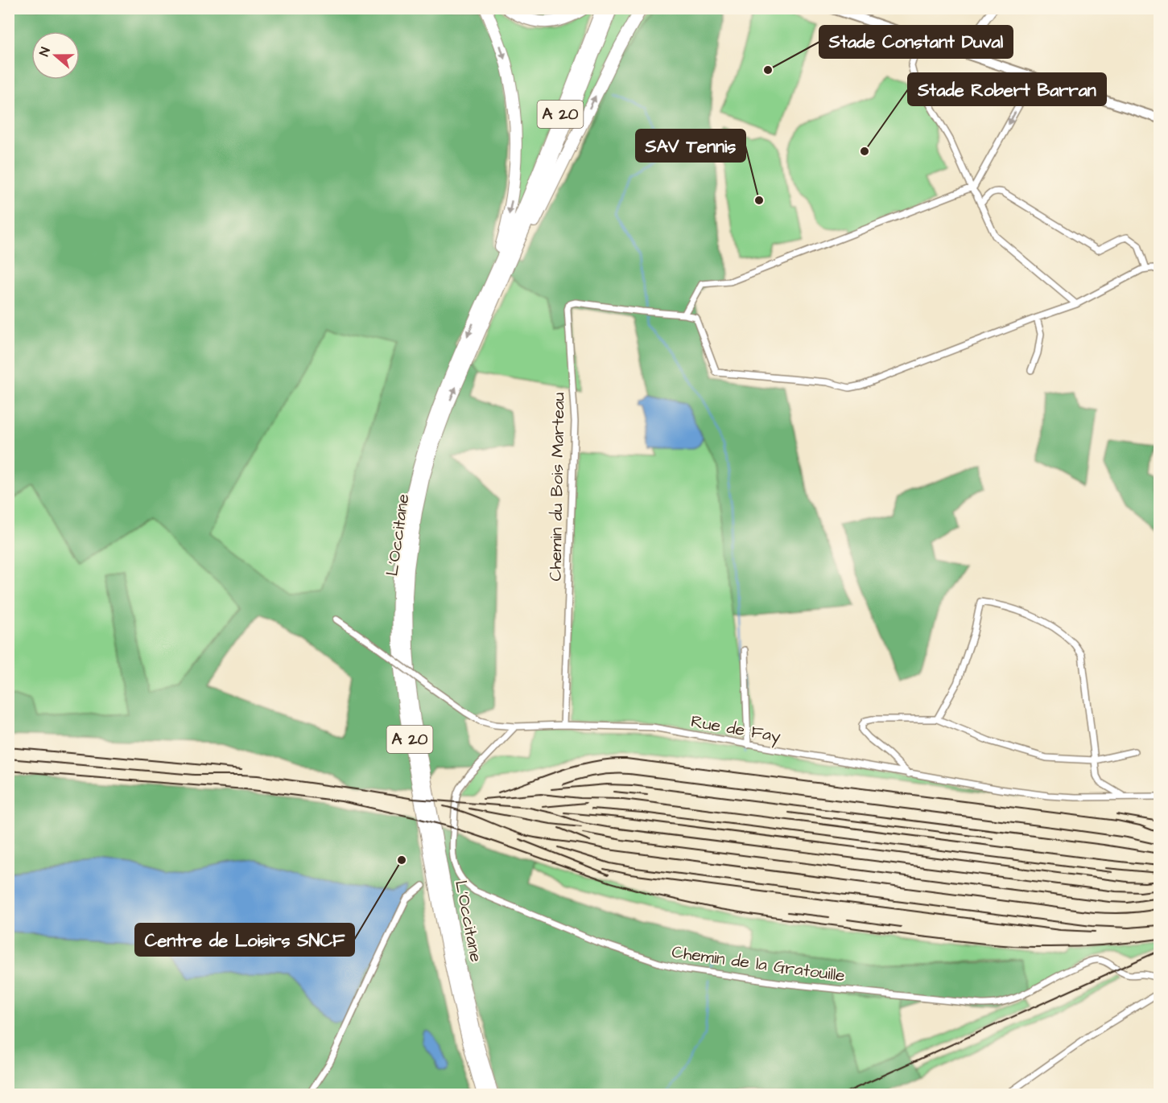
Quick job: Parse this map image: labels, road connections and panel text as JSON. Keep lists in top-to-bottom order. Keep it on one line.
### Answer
{"streets":{"highway":["A 20","L'Occitane"],"street":["Chemin du Bois Marteau","Rue de Fay","Chemin de la Gratouille"]},"crossings":[["Chemin du Bois Marteau","Rue de Fay"],["Rue de Fay","Chemin de la Gratouille"]],"places":["Stade Constant Duval","Stade Robert Barran","SAV Tennis","Centre de Loisirs SNCF"],"north":"left"}
